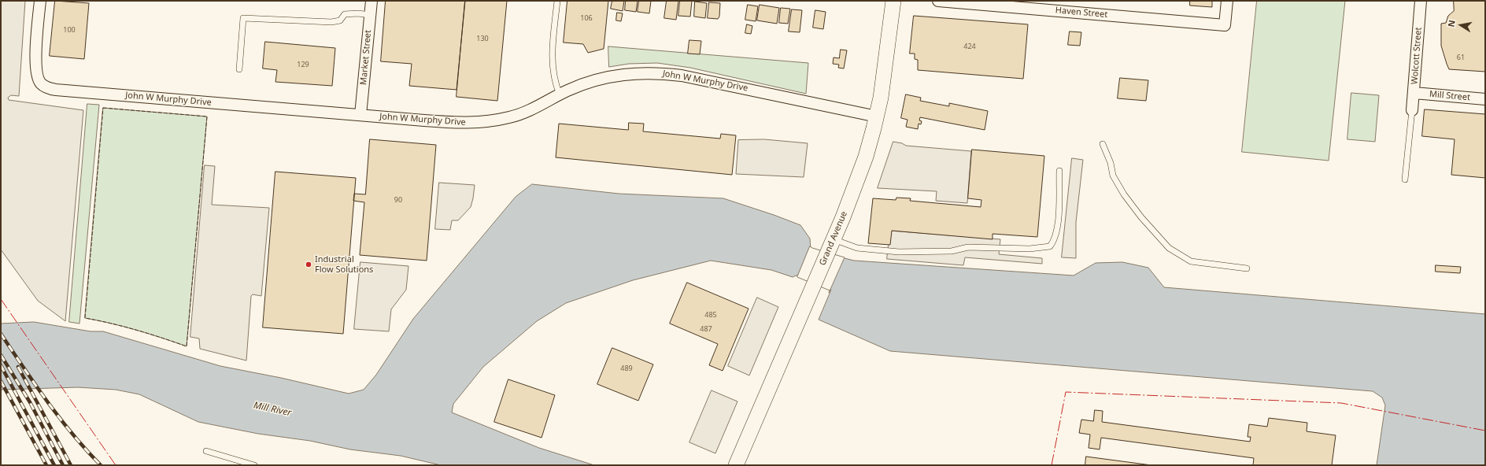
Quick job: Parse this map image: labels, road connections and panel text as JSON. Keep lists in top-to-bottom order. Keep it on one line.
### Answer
{"streets":{"main road":["Grand Avenue"],"street":["Haven Street","Wolcott Street","Market Street","John W Murphy Drive","Mill Street"]},"crossings":[["Wolcott Street","Mill Street"],["Market Street","John W Murphy Drive"],["John W Murphy Drive","Grand Avenue"]],"water":["Mill River"],"places":["Industrial Flow Solutions"],"house_numbers":["106","100","130","424","61","129","90","485","487","489"],"north":"left"}
